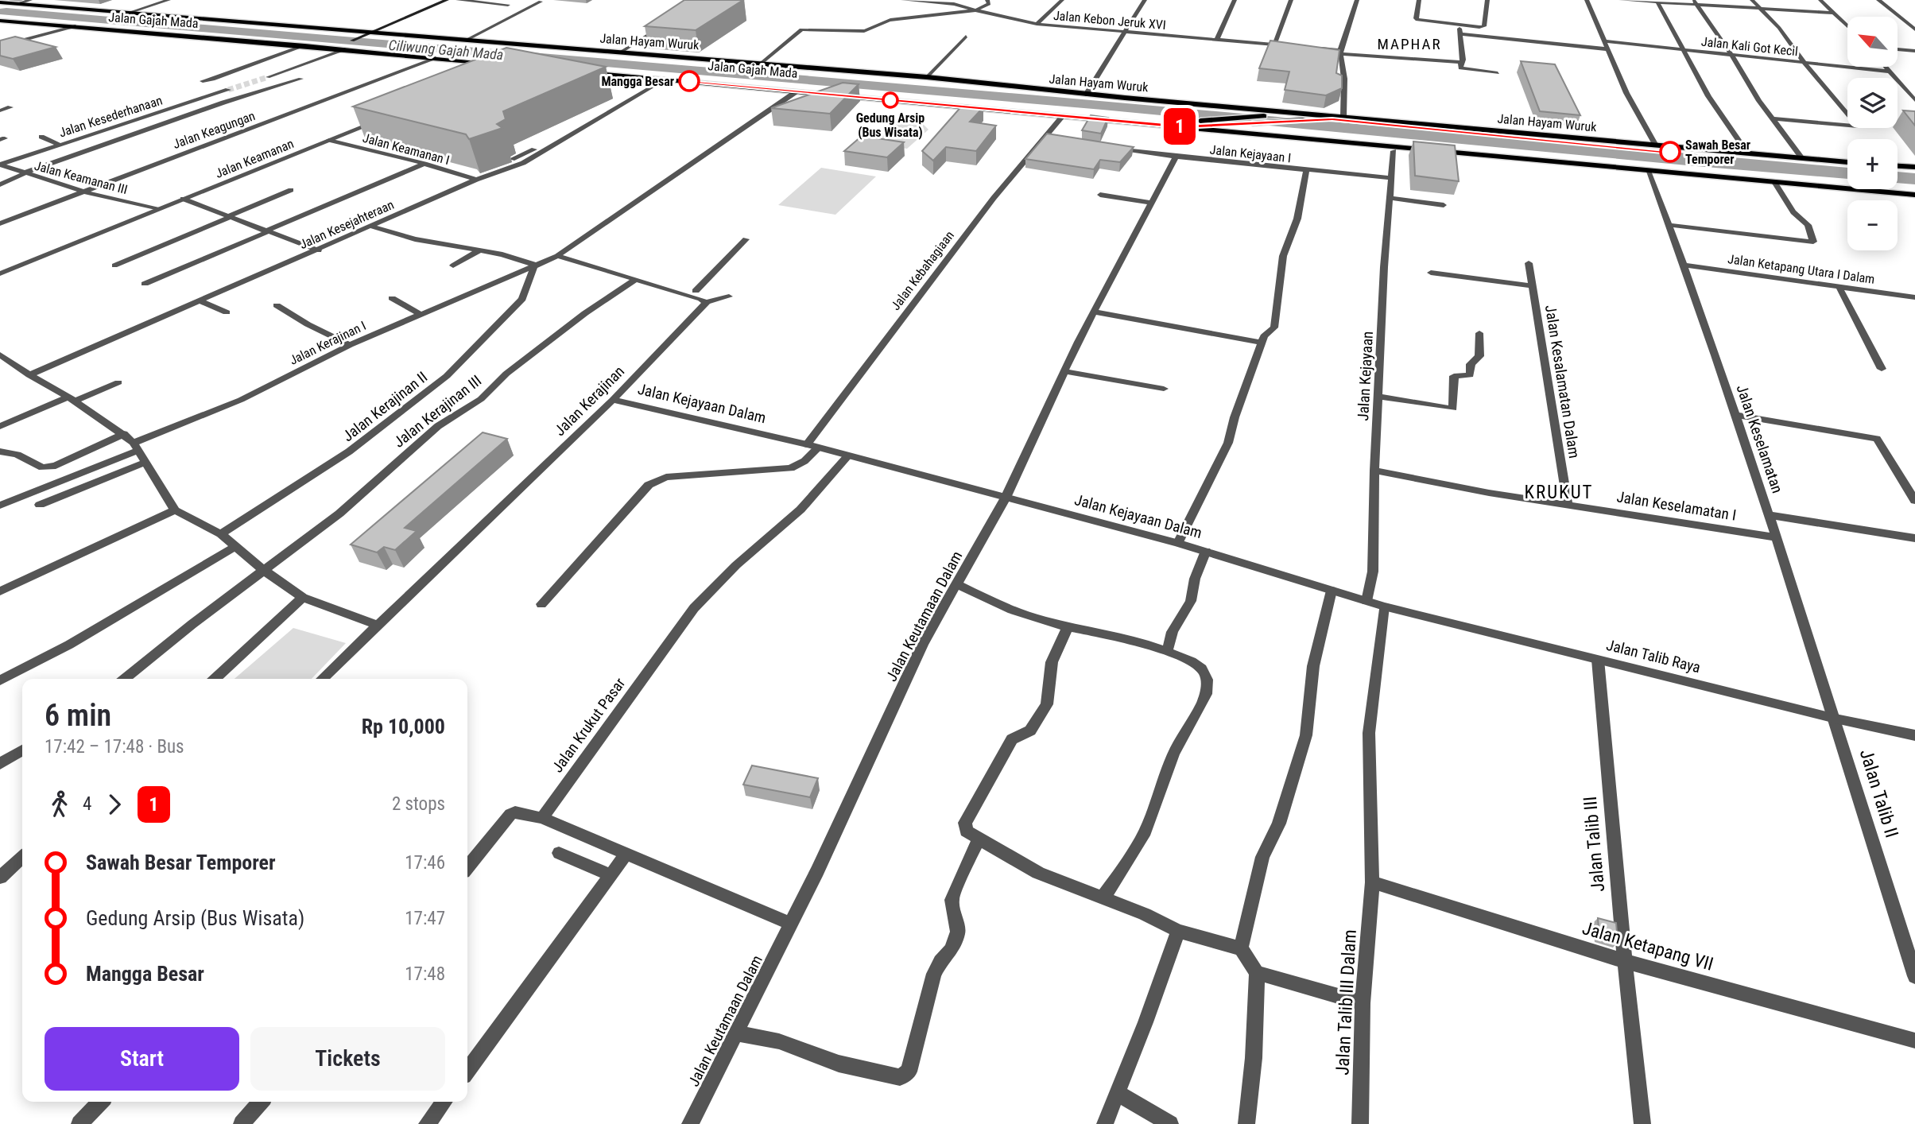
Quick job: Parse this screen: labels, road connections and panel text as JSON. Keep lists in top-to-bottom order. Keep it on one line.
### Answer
{"streets":{"main road":["Jalan Gajah Mada","Jalan Hayam Wuruk"],"street":["Jalan Kebon Jeruk XVI","Jalan Kali Got Kecil","Jalan Kesederhanaan","Jalan Keagungan","Jalan Keamanan I","Jalan Kejayaan I","Jalan Keamanan","Jalan Keamanan III","Jalan Kesejahteraan","Jalan Ketapang Utara I Dalam","Jalan Kebahagiaan","Jalan Kerajinan I","Jalan Kejayaan","Jalan Kesalamatan Dalam","Jalan Kerajinan","Jalan Kejayaan Dalam","Jalan Kerajinan II","Jalan Kerajinan III","Jalan Keselamatan","Jalan Keselamatan I","Jalan Keutamaan Dalam","Jalan Talib Raya","Jalan Krukut Pasar","Jalan Talib II","Jalan Talib III","Jalan Ketapang VII","Jalan Talib III Dalam"]},"crossings":[["Jalan Gajah Mada","Jalan Hayam Wuruk"],["Jalan Gajah Mada","Jalan Keagungan"],["Jalan Gajah Mada","Jalan Kesejahteraan"],["Jalan Gajah Mada","Jalan Kebahagiaan"],["Jalan Gajah Mada","Jalan Keselamatan"],["Jalan Kebon Jeruk XVI","Jalan Hayam Wuruk"],["Jalan Kesederhanaan","Jalan Keamanan III"],["Jalan Keagungan","Jalan Keamanan III"],["Jalan Keamanan I","Jalan Keamanan"],["Jalan Keamanan I","Jalan Kesejahteraan"],["Jalan Kejayaan I","Jalan Kejayaan"],["Jalan Kejayaan I","Jalan Keutamaan Dalam"],["Jalan Keamanan","Jalan Keamanan III"],["Jalan Ketapang Utara I Dalam","Jalan Keselamatan"],["Jalan Kebahagiaan","Jalan Kejayaan Dalam"],["Jalan Kerajinan I","Jalan Kerajinan II"],["Jalan Kejayaan","Jalan Kejayaan Dalam"],["Jalan Kejayaan","Jalan Keselamatan I"],["Jalan Kesalamatan Dalam","Jalan Keselamatan I"],["Jalan Kerajinan","Jalan Kejayaan Dalam"],["Jalan Kejayaan Dalam","Jalan Keutamaan Dalam"],["Jalan Kejayaan Dalam","Jalan Talib Raya"],["Jalan Kejayaan Dalam","Jalan Krukut Pasar"],["Jalan Keselamatan","Jalan Keselamatan I"],["Jalan Keselamatan","Jalan Talib Raya"],["Jalan Keselamatan","Jalan Talib II"],["Jalan Talib Raya","Jalan Talib II"],["Jalan Talib Raya","Jalan Talib III"],["Jalan Talib III","Jalan Ketapang VII"],["Jalan Ketapang VII","Jalan Talib III Dalam"]],"districts":["MAPHAR","KRUKUT"],"water":["Ciliwung Gajah Mada"],"places":["Mangga Besar","Gedung Arsip (Bus Wisata)","Sawah Besar Temporer"],"lines":["bus line 1"],"north":"top left","page":{"on_map":"1","map_buttons":["+","−"],"heading":["6 min","17:42 – 17:48 · Bus","Rp 10,000"],"legs":["4","1","2 stops"],"list":[{"name":"Sawah Besar Temporer","value":"17:46"},{"name":"Gedung Arsip (Bus Wisata)","value":"17:47"},{"name":"Mangga Besar","value":"17:48"}],"buttons":["Start","Tickets"]}}
